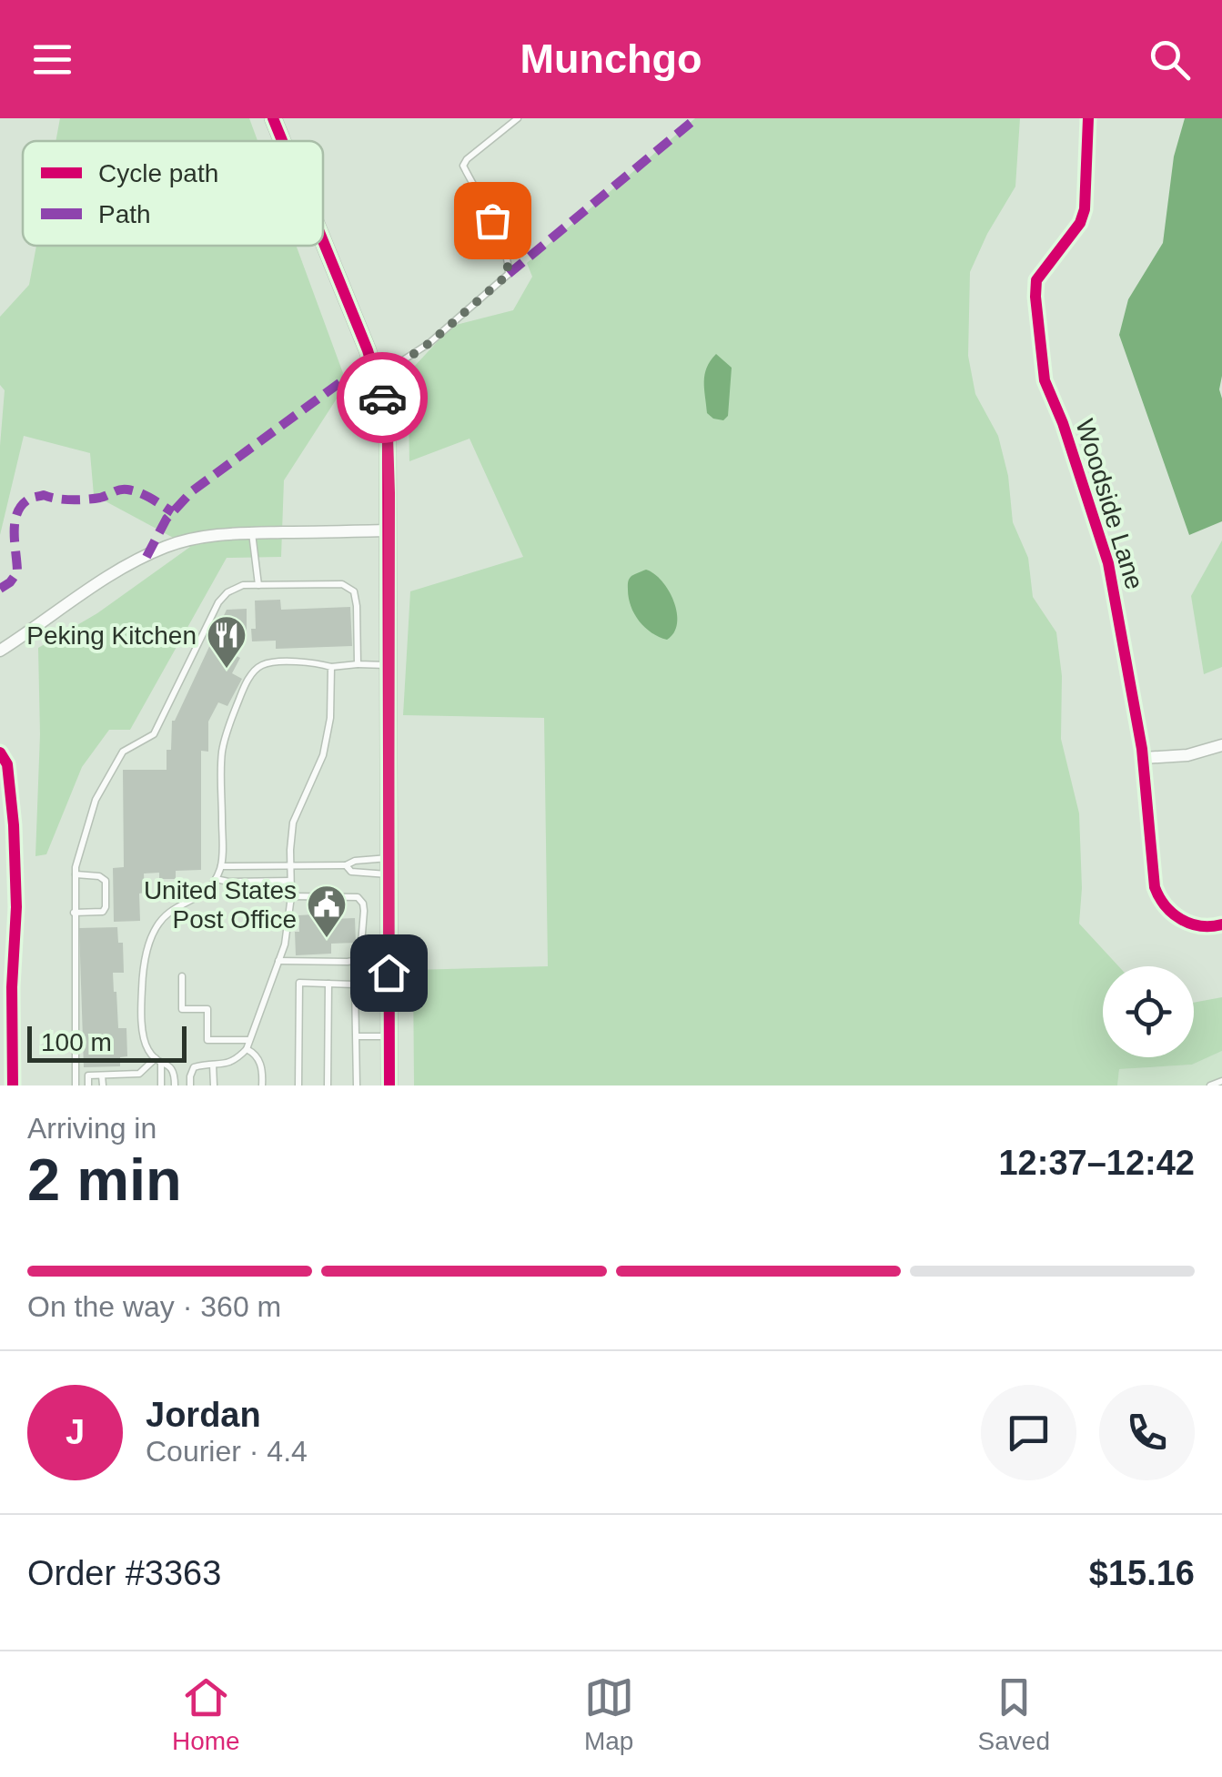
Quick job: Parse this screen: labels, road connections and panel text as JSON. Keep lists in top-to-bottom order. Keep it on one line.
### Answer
{"streets":{"street":["Woodside Lane"]},"places":{"restaurant":["Peking Kitchen"],"public building":["United States Post Office"]},"legend":["Cycle path","Path"],"scale_bar":"100 m","page":{"header":"Munchgo","scale":"100 m","heading":["2 min","Arriving in","12:37–12:42"],"panel":["Jordan","Courier · 4.4","Order #3363","$15.16"],"bar":"On the way · 360 m","round":"J","tabs":["Home","Map","Saved"]}}
